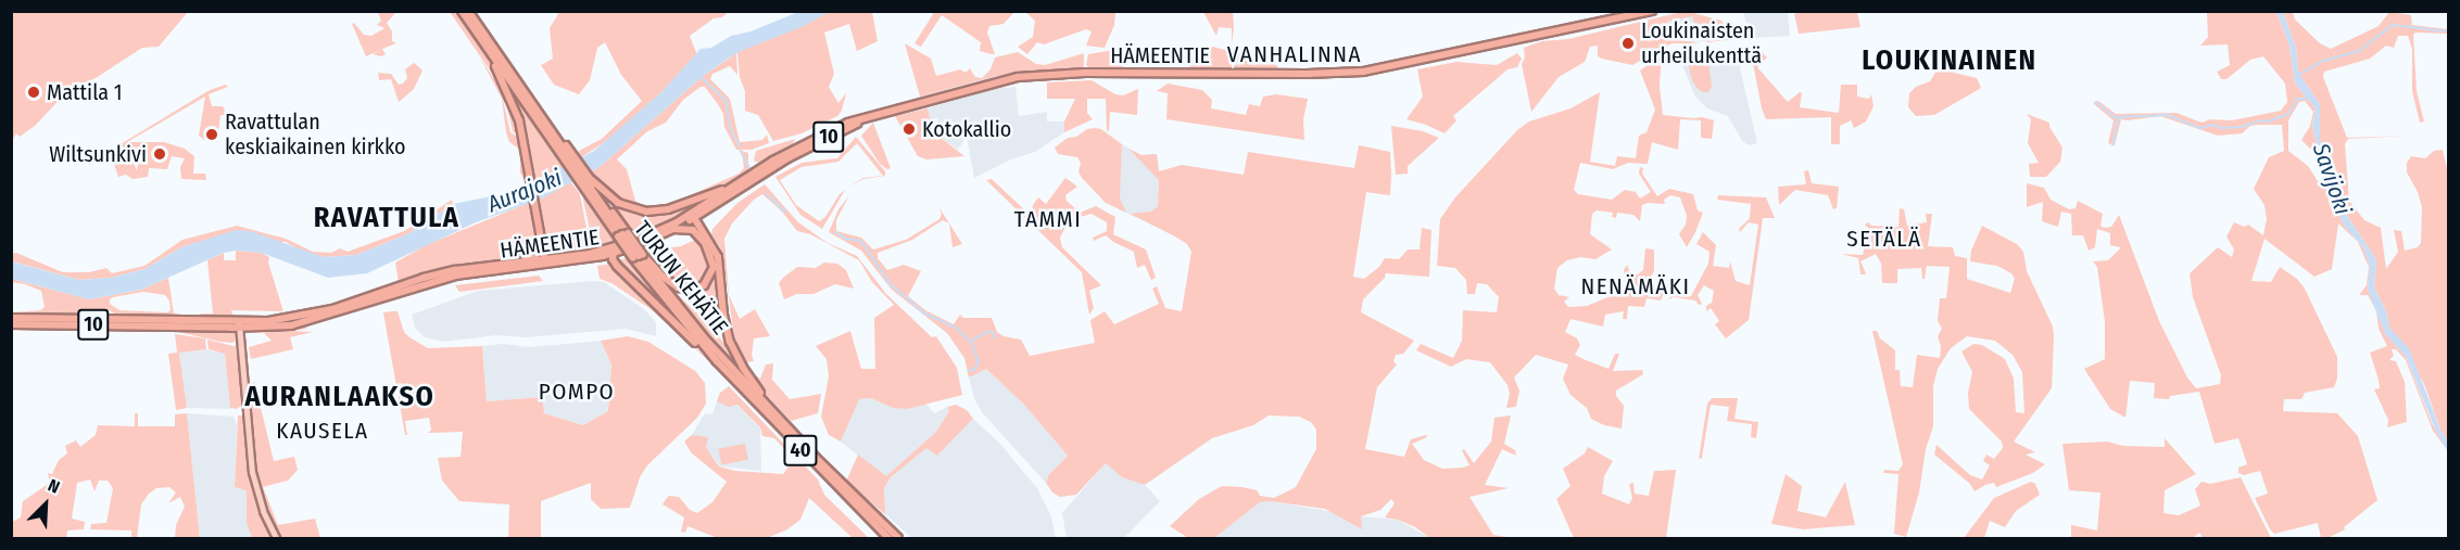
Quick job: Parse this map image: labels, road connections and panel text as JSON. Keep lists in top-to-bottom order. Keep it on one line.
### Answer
{"streets":{"highway":["HÄMEENTIE","10","TURUN KEHÄTIE","40"]},"crossings":[["HÄMEENTIE","10"]],"districts":["VANHALINNA","LOUKINAINEN","RAVATTULA","TAMMI","SETÄLÄ","NENÄMÄKI","POMPO","AURANLAAKSO","KAUSELA"],"water":["Savijoki","Aurajoki"],"places":["Loukinaisten urheilukenttä","Mattila 1","Kotokallio","Ravattulan keskiaikainen kirkko","Wiltsunkivi"],"north":"top right"}
